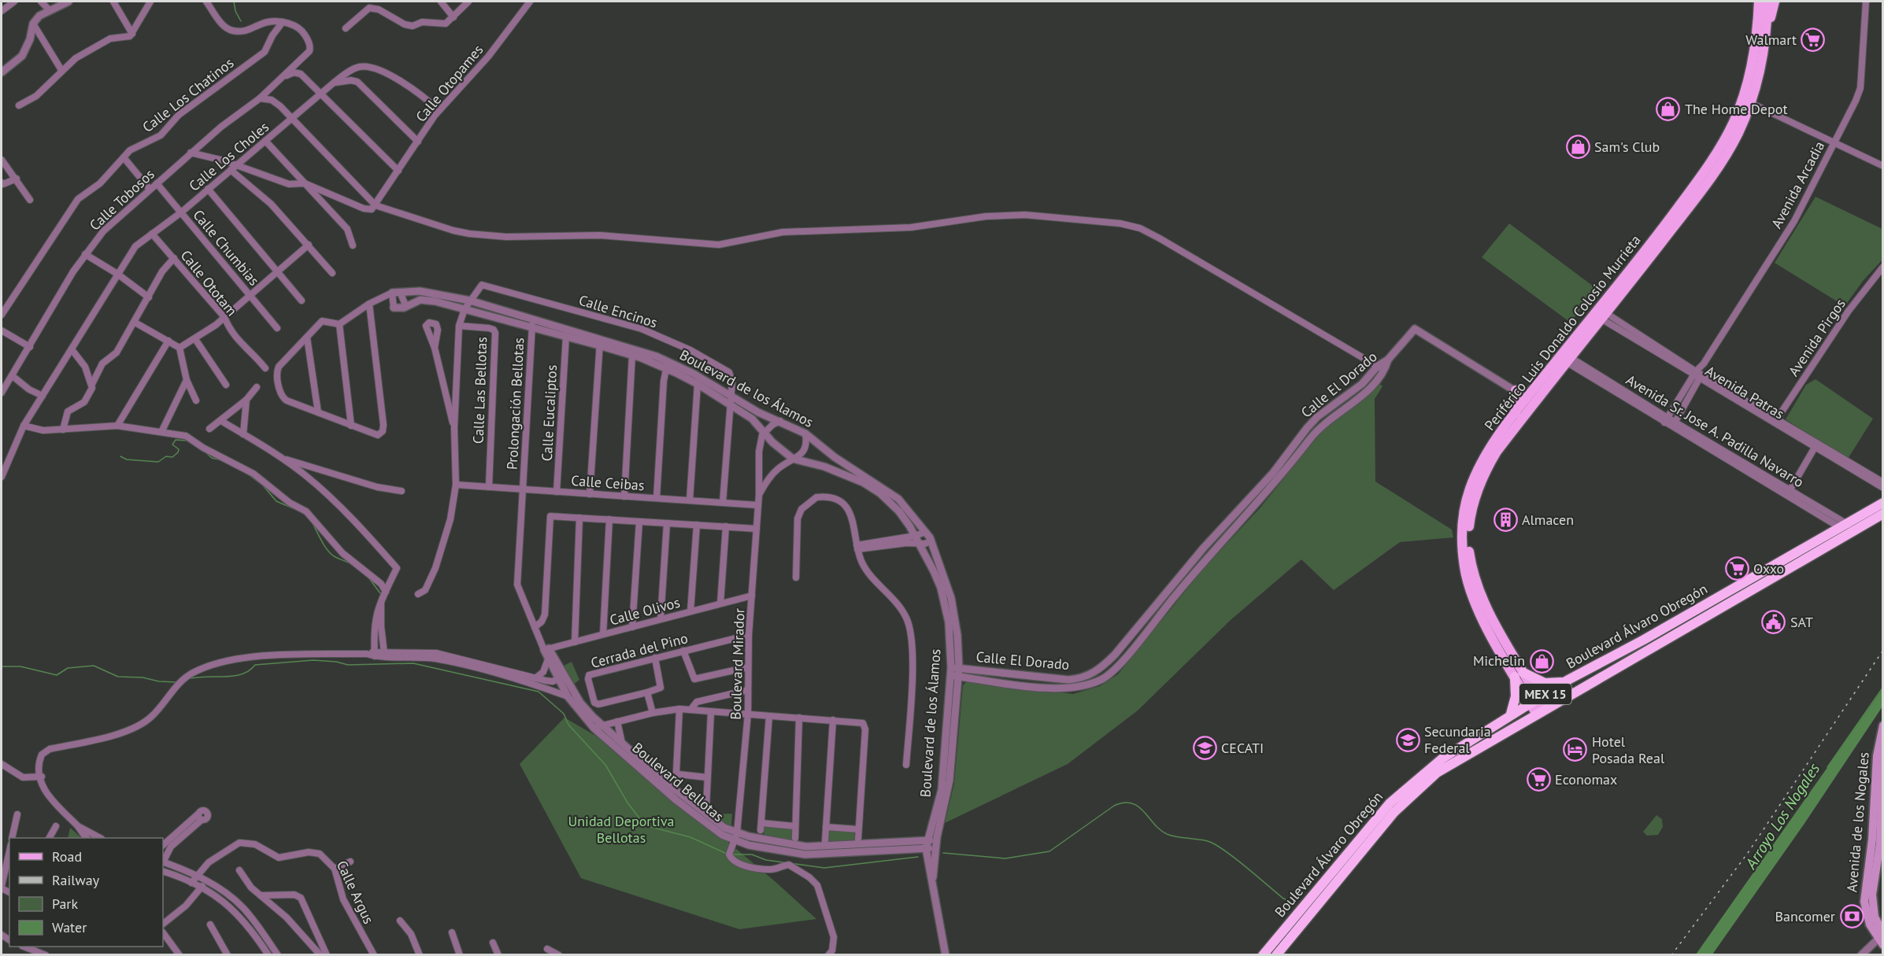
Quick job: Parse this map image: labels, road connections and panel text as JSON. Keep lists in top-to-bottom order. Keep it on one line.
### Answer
{"streets":{"highway":["Boulevard Álvaro Obregón","MEX 15"],"main road":["Periférico Luis Donaldo Colosio Murrieta","Avenida de los Nogales"],"street":["Calle Otopames","Calle Los Chatinos","Calle Los Choles","Avenida Arcadia","Calle Tobosos","Calle Chumbias","Calle Ototam","Calle Encinos","Avenida Pirgos","Calle El Dorado","Boulevard de los Álamos","Calle Las Bellotas","Avenida Patras","Prolongación Bellotas","Calle Eucaliptos","Avenida Sr. Jose A. Padilla Navarro","Calle Ceibas","Calle Olivos","Cerrada del Pino","Boulevard Mirador","Boulevard Bellotas","Calle Argus"]},"crossings":[["Calle Otopames","Calle Los Choles"],["Calle Los Chatinos","Calle Tobosos"],["Calle Los Choles","Calle Chumbias"],["Calle Los Choles","Calle Ototam"],["Avenida Arcadia","Avenida Patras"],["Avenida Arcadia","Avenida Sr. Jose A. Padilla Navarro"],["Calle Tobosos","Calle Chumbias"],["Calle Encinos","Boulevard de los Álamos"],["Periférico Luis Donaldo Colosio Murrieta","Avenida Patras"],["Periférico Luis Donaldo Colosio Murrieta","Avenida Sr. Jose A. Padilla Navarro"],["Periférico Luis Donaldo Colosio Murrieta","Boulevard Álvaro Obregón"],["Avenida Pirgos","Avenida Patras"],["Calle El Dorado","Boulevard de los Álamos"],["Boulevard de los Álamos","Prolongación Bellotas"],["Boulevard de los Álamos","Calle Eucaliptos"],["Boulevard de los Álamos","Boulevard Mirador"],["Boulevard de los Álamos","Boulevard Bellotas"],["Calle Las Bellotas","Calle Ceibas"],["Prolongación Bellotas","Calle Ceibas"],["Prolongación Bellotas","Boulevard Bellotas"],["Calle Eucaliptos","Calle Ceibas"],["Avenida Sr. Jose A. Padilla Navarro","Boulevard Álvaro Obregón"],["Calle Ceibas","Boulevard Mirador"],["Calle Ceibas","Boulevard Bellotas"],["Calle Olivos","Boulevard Mirador"],["Calle Olivos","Boulevard Bellotas"],["Cerrada del Pino","Boulevard Mirador"],["Boulevard Mirador","Boulevard Bellotas"]],"water":["Arroyo Los Nogales"],"parks":["Unidad Deportiva Bellotas"],"places":{"supermarket":["Walmart","Oxxo","Economax"],"shop":["The Home Depot","Sam's Club","Michelin"],"building":["Almacen"],"public building":["SAT"],"school or university":["Secundaria Federal","CECATI"],"hotel":["Hotel Posada Real"],"bank":["Bancomer"]},"legend":["Road","Railway","Park","Water"]}
